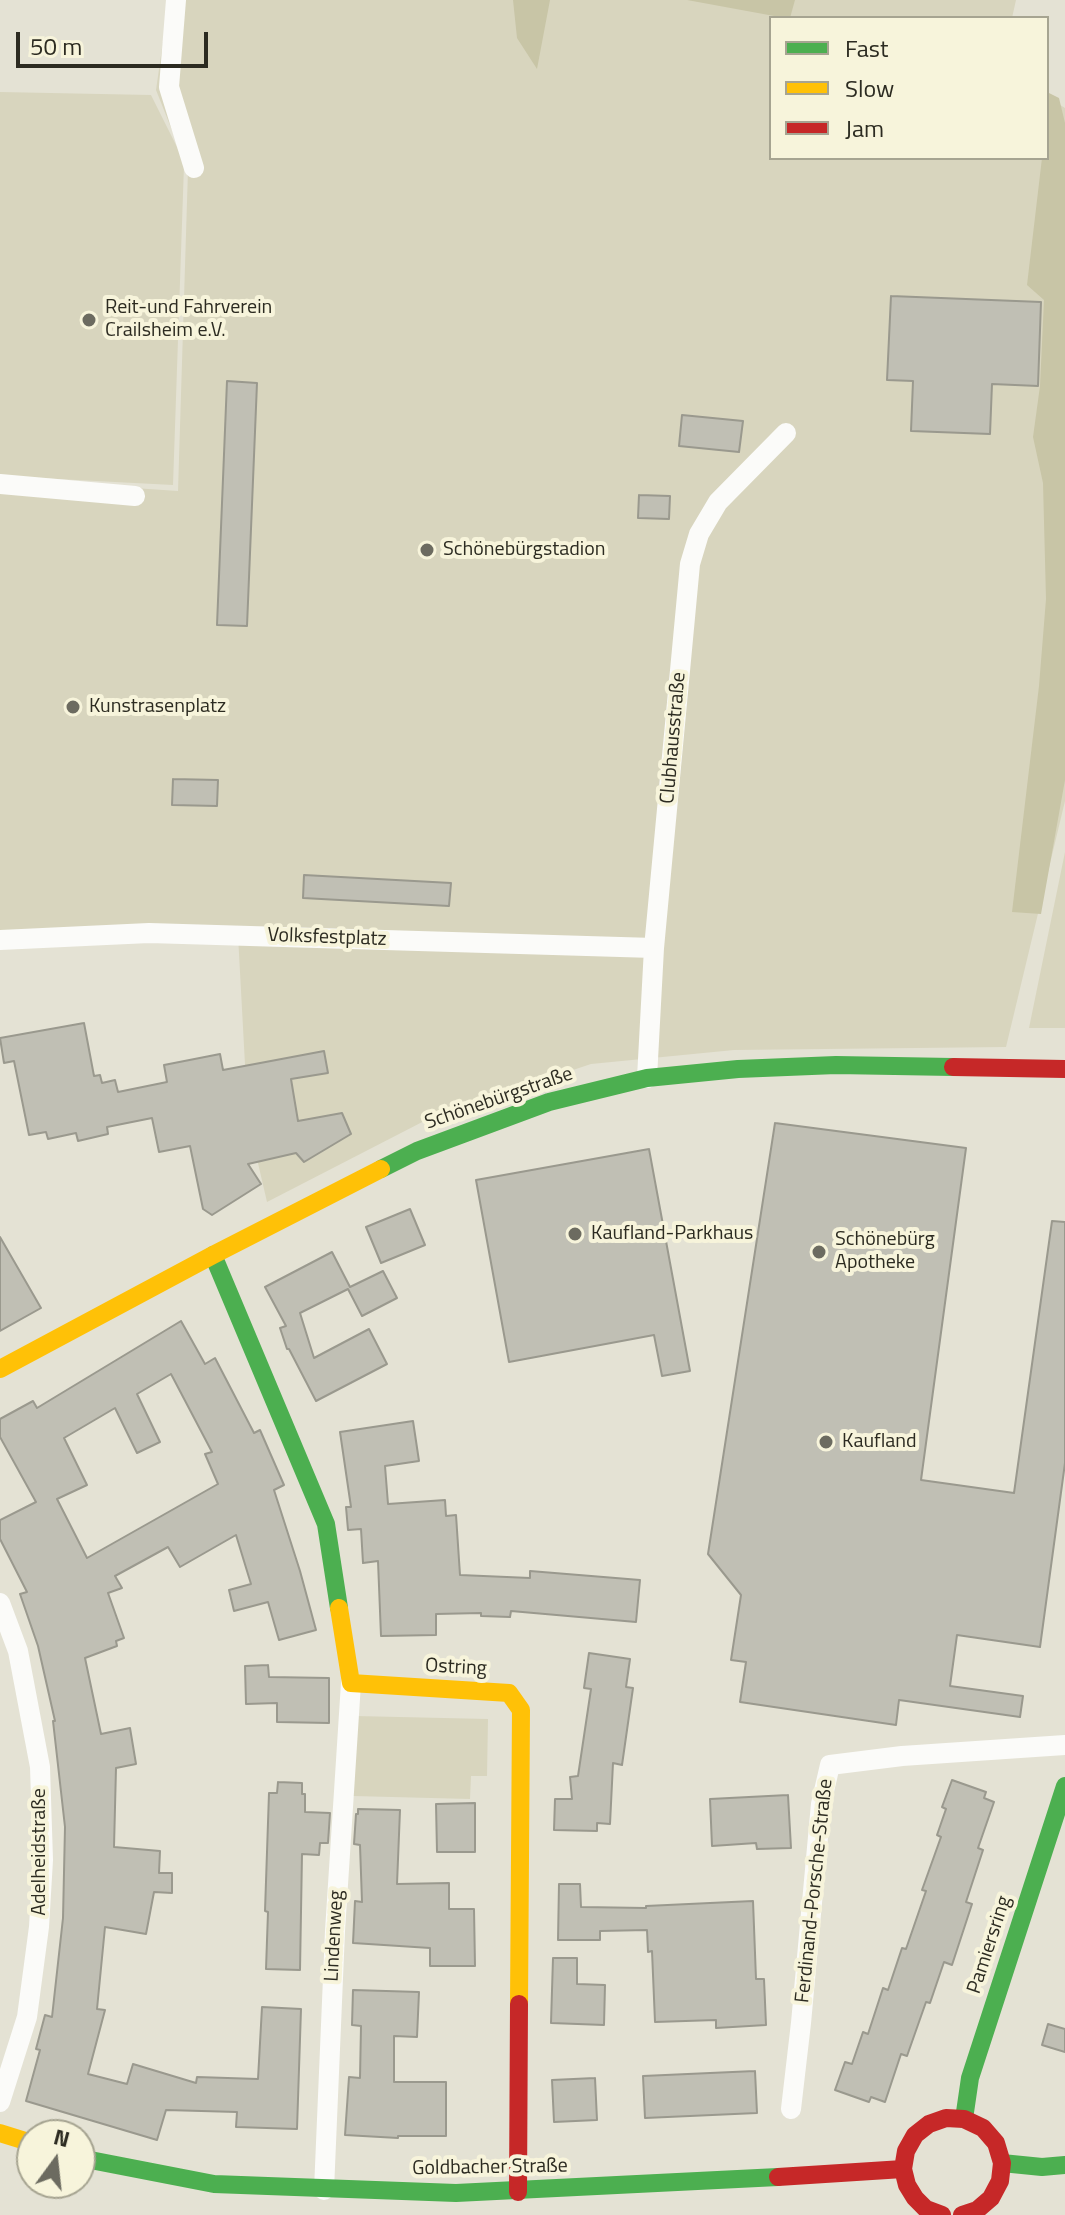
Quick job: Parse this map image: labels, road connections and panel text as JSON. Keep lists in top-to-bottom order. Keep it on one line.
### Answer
{"streets":{"street":["Clubhausstraße","Volksfestplatz","Schönebürgstraße","Ostring","Adelheidstraße","Ferdinand-Porsche-Straße","Lindenweg","Pamiersring","Goldbacher Straße"]},"crossings":[["Clubhausstraße","Volksfestplatz"],["Clubhausstraße","Schönebürgstraße"],["Ostring","Lindenweg"],["Ostring","Goldbacher Straße"],["Lindenweg","Goldbacher Straße"]],"places":["Reit-und Fahrverein Crailsheim e.V.","Schönebürgstadion","Kunstrasenplatz","Kaufland-Parkhaus","Schönebürg Apotheke","Kaufland"],"legend":["Fast","Slow","Jam"],"scale_bar":"50 m","north":"top"}
